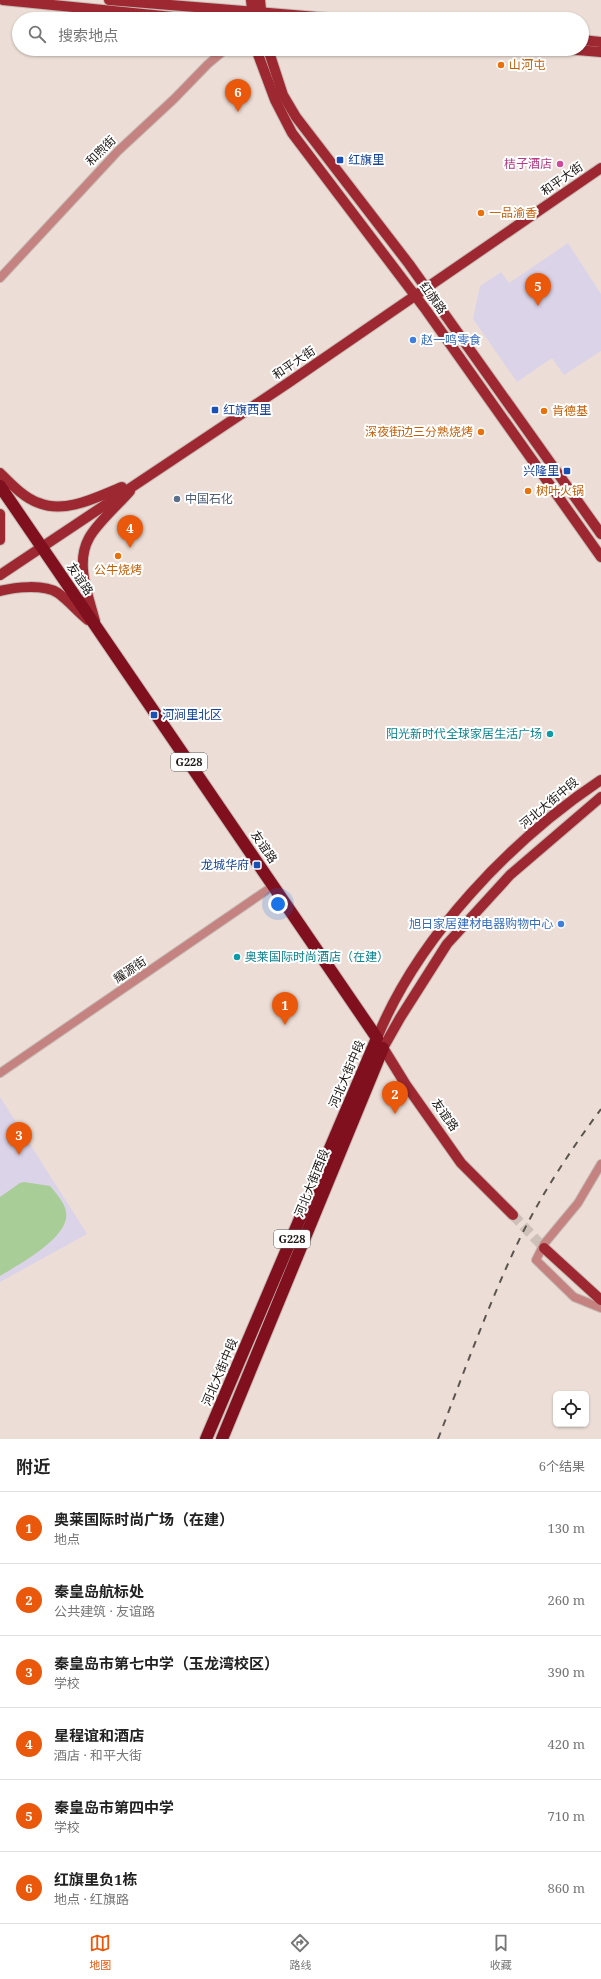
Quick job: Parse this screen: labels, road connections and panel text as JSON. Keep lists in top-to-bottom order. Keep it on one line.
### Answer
{"streets":{"highway":["友谊路","G228","河北大街中段","河北大街西段"],"main road":["和平大街","红旗路"],"street":["和煦街","耀源街"]},"crossings":[["和平大街","红旗路"],["和平大街","友谊路"],["友谊路","河北大街中段"],["友谊路","耀源街"],["友谊路","河北大街西段"],["河北大街中段","河北大街西段"]],"places":{"other":["山河屯","桔子酒店","一品渝香","赵一鸣零食","肯德基","深夜街边三分熟烧烤","树叶火锅","中国石化","公牛烧烤","阳光新时代全球家居生活广场","旭日家居建材电器购物中心","奥莱国际时尚酒店（在建）"],"transit":["红旗里","红旗西里","兴隆里","河涧里北区","龙城华府"]},"page":{"search":"搜索地点","pins":["6","5","4","1","2","3"],"heading":["附近","6个结果"],"list":[{"mark":"1","name":"奥莱国际时尚广场（在建）","note":"地点","value":"130 m"},{"mark":"2","name":"秦皇岛航标处","note":"公共建筑 · 友谊路","value":"260 m"},{"mark":"3","name":"秦皇岛市第七中学（玉龙湾校区）","note":"学校","value":"390 m"},{"mark":"4","name":"星程谊和酒店","note":"酒店 · 和平大街","value":"420 m"},{"mark":"5","name":"秦皇岛市第四中学","note":"学校","value":"710 m"},{"mark":"6","name":"红旗里负1栋","note":"地点 · 红旗路","value":"860 m"}],"nav":["地图","路线","收藏"]}}
